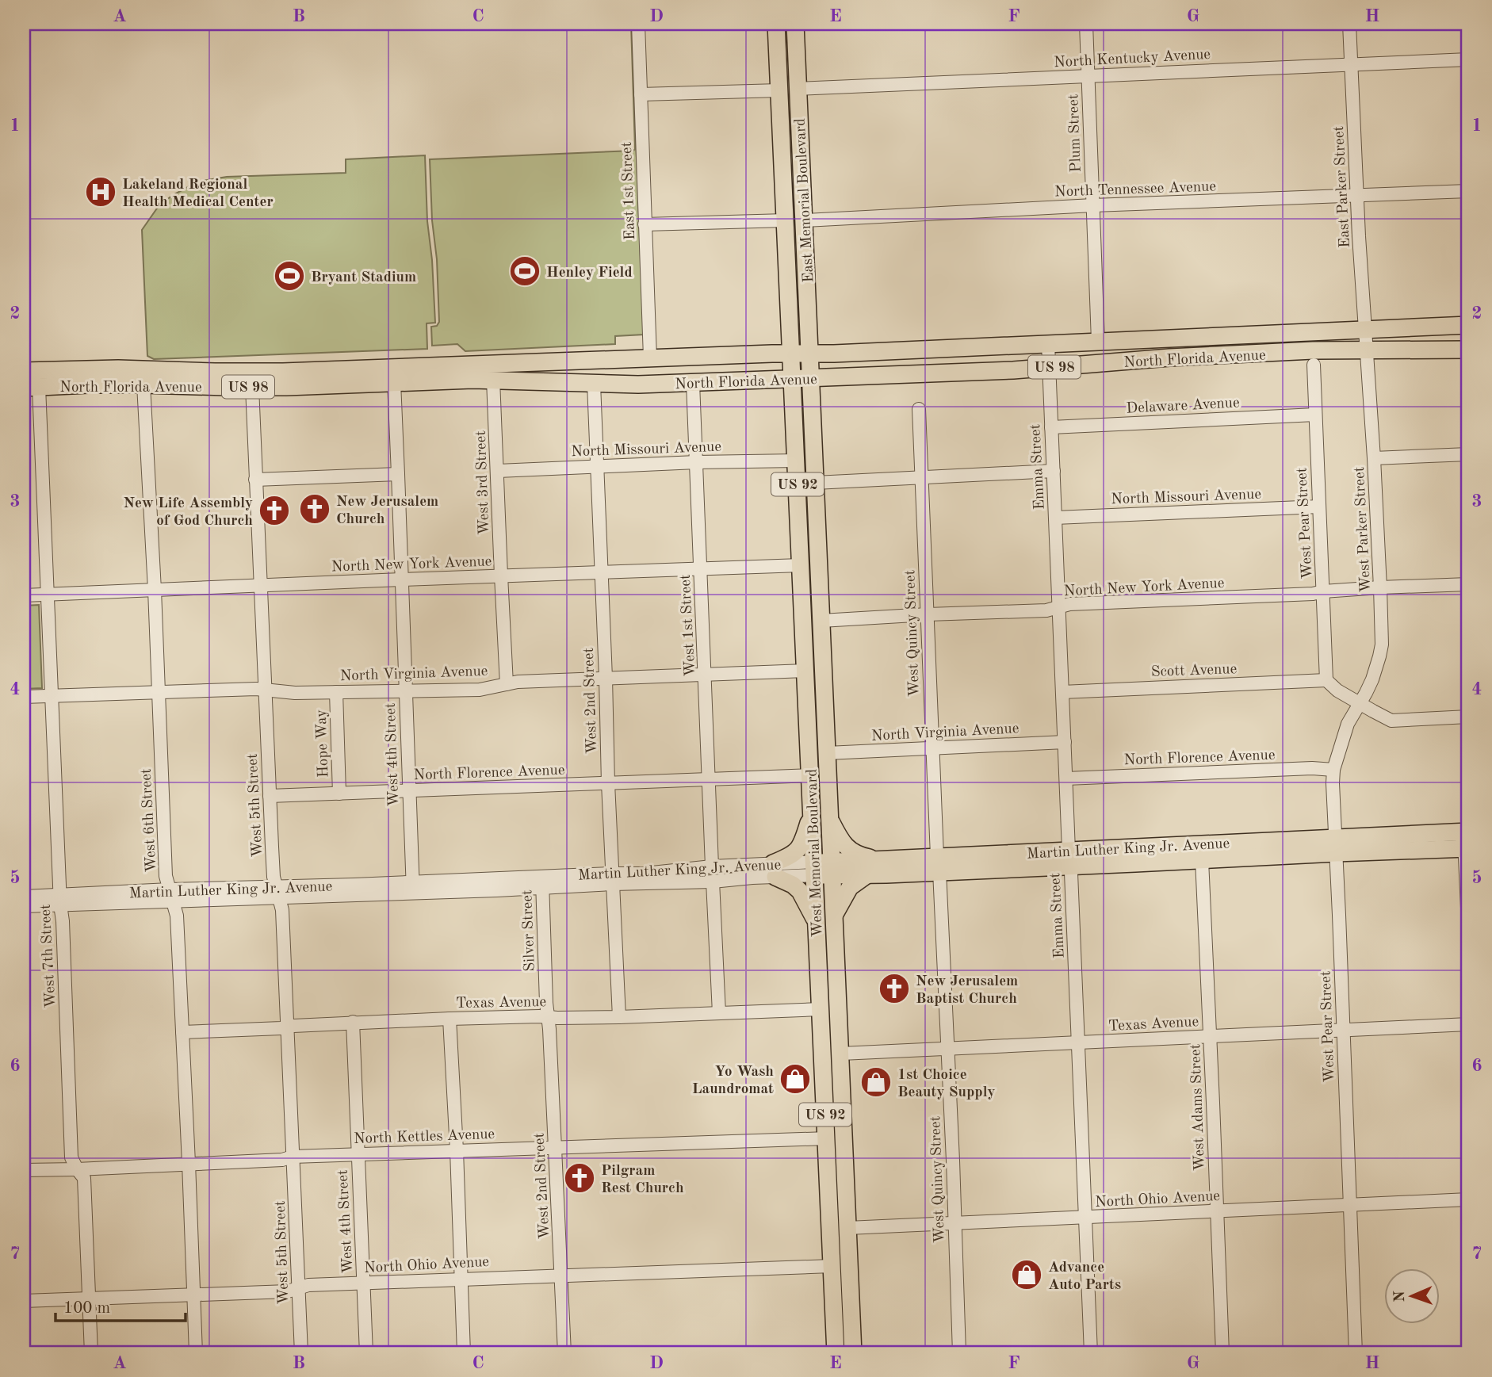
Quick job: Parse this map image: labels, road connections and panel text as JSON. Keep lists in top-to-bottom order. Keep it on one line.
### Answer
{"streets":{"main road":["East Memorial Boulevard","North Florida Avenue","US 98","US 92","Martin Luther King Jr. Avenue","West Memorial Boulevard"],"street":["North Kentucky Avenue","Plum Street","East Parker Street","North Tennessee Avenue","East 1st Street","Delaware Avenue","North Missouri Avenue","Emma Street","West 3rd Street","West Pear Street","West Parker Street","North New York Avenue","West 1st Street","West Quincy Street","Scott Avenue","North Virginia Avenue","West 2nd Street","Hope Way","West 4th Street","North Florence Avenue","West 5th Street","West 6th Street","Silver Street","West 7th Street","Texas Avenue","West Adams Street","North Kettles Avenue","North Ohio Avenue"]},"crossings":[["North Kentucky Avenue","Plum Street"],["North Kentucky Avenue","East Parker Street"],["North Kentucky Avenue","East Memorial Boulevard"],["Plum Street","North Tennessee Avenue"],["Plum Street","North Florida Avenue"],["East Parker Street","North Tennessee Avenue"],["East Parker Street","North Florida Avenue"],["East Parker Street","West Parker Street"],["North Tennessee Avenue","East Memorial Boulevard"],["East 1st Street","North Florida Avenue"],["East Memorial Boulevard","North Florida Avenue"],["East Memorial Boulevard","West Memorial Boulevard"],["North Florida Avenue","Emma Street"],["North Florida Avenue","West 3rd Street"],["North Florida Avenue","West Parker Street"],["North Florida Avenue","West 1st Street"],["North Florida Avenue","West 2nd Street"],["North Florida Avenue","West 4th Street"],["North Florida Avenue","West 5th Street"],["North Florida Avenue","West 6th Street"],["North Florida Avenue","West Memorial Boulevard"],["North Florida Avenue","West 7th Street"],["Delaware Avenue","Emma Street"],["Delaware Avenue","West Pear Street"],["North Missouri Avenue","Emma Street"],["North Missouri Avenue","West 3rd Street"],["North Missouri Avenue","West Pear Street"],["North Missouri Avenue","West 1st Street"],["North Missouri Avenue","West 2nd Street"],["North Missouri Avenue","West Memorial Boulevard"],["Emma Street","North New York Avenue"],["Emma Street","Scott Avenue"],["Emma Street","North Virginia Avenue"],["Emma Street","North Florence Avenue"],["Emma Street","Martin Luther King Jr. Avenue"],["Emma Street","Texas Avenue"],["Emma Street","North Ohio Avenue"],["West 3rd Street","North New York Avenue"],["West 3rd Street","North Virginia Avenue"],["West Pear Street","West Parker Street"],["West Pear Street","North New York Avenue"],["West Pear Street","Scott Avenue"],["West Pear Street","North Florence Avenue"],["West Pear Street","Martin Luther King Jr. Avenue"],["West Pear Street","Texas Avenue"],["West Pear Street","North Ohio Avenue"],["West Parker Street","North New York Avenue"],["North New York Avenue","West 1st Street"],["North New York Avenue","West Quincy Street"],["North New York Avenue","West 2nd Street"],["North New York Avenue","West 4th Street"],["North New York Avenue","West 5th Street"],["North New York Avenue","West 6th Street"],["North New York Avenue","West Memorial Boulevard"],["North New York Avenue","West 7th Street"],["West 1st Street","North Virginia Avenue"],["West 1st Street","North Florence Avenue"],["West 1st Street","Martin Luther King Jr. Avenue"],["West Quincy Street","North Virginia Avenue"],["West Quincy Street","Martin Luther King Jr. Avenue"],["West Quincy Street","Texas Avenue"],["West Quincy Street","North Ohio Avenue"],["North Virginia Avenue","West 2nd Street"],["North Virginia Avenue","Hope Way"],["North Virginia Avenue","West 4th Street"],["North Virginia Avenue","West 5th Street"],["North Virginia Avenue","West 6th Street"],["North Virginia Avenue","West Memorial Boulevard"],["North Virginia Avenue","West 7th Street"],["West 2nd Street","North Florence Avenue"],["West 2nd Street","Martin Luther King Jr. Avenue"],["West 2nd Street","Silver Street"],["West 2nd Street","Texas Avenue"],["West 2nd Street","North Kettles Avenue"],["West 2nd Street","North Ohio Avenue"],["Hope Way","North Florence Avenue"],["West 4th Street","North Florence Avenue"],["West 4th Street","Martin Luther King Jr. Avenue"],["West 4th Street","Texas Avenue"],["West 4th Street","North Kettles Avenue"],["West 4th Street","North Ohio Avenue"],["North Florence Avenue","West 5th Street"],["North Florence Avenue","West Memorial Boulevard"],["West 5th Street","Martin Luther King Jr. Avenue"],["West 5th Street","Texas Avenue"],["West 5th Street","North Kettles Avenue"],["West 5th Street","North Ohio Avenue"],["West 6th Street","Martin Luther King Jr. Avenue"],["West 6th Street","Texas Avenue"],["West 6th Street","North Kettles Avenue"],["West 6th Street","North Ohio Avenue"],["Martin Luther King Jr. Avenue","West Memorial Boulevard"],["Martin Luther King Jr. Avenue","Silver Street"],["Martin Luther King Jr. Avenue","West 7th Street"],["Martin Luther King Jr. Avenue","West Adams Street"],["West Memorial Boulevard","Texas Avenue"],["West Memorial Boulevard","North Kettles Avenue"],["West Memorial Boulevard","North Ohio Avenue"],["Silver Street","Texas Avenue"],["West 7th Street","North Kettles Avenue"],["West 7th Street","North Ohio Avenue"],["Texas Avenue","West Adams Street"],["West Adams Street","North Ohio Avenue"]],"places":{"hospital":["Lakeland Regional Health Medical Center"],"sports":["Henley Field","Bryant Stadium"],"church":["New Jerusalem Church","New Life Assembly of God Church","New Jerusalem Baptist Church","Pilgram Rest Church"],"shop":["Yo Wash Laundromat","1st Choice Beauty Supply","Advance Auto Parts"]},"scale_bar":"100 m","north":"left","grid":{"columns":["A","B","C","D","E","F","G","H"],"rows":["1","2","3","4","5","6","7"]}}
